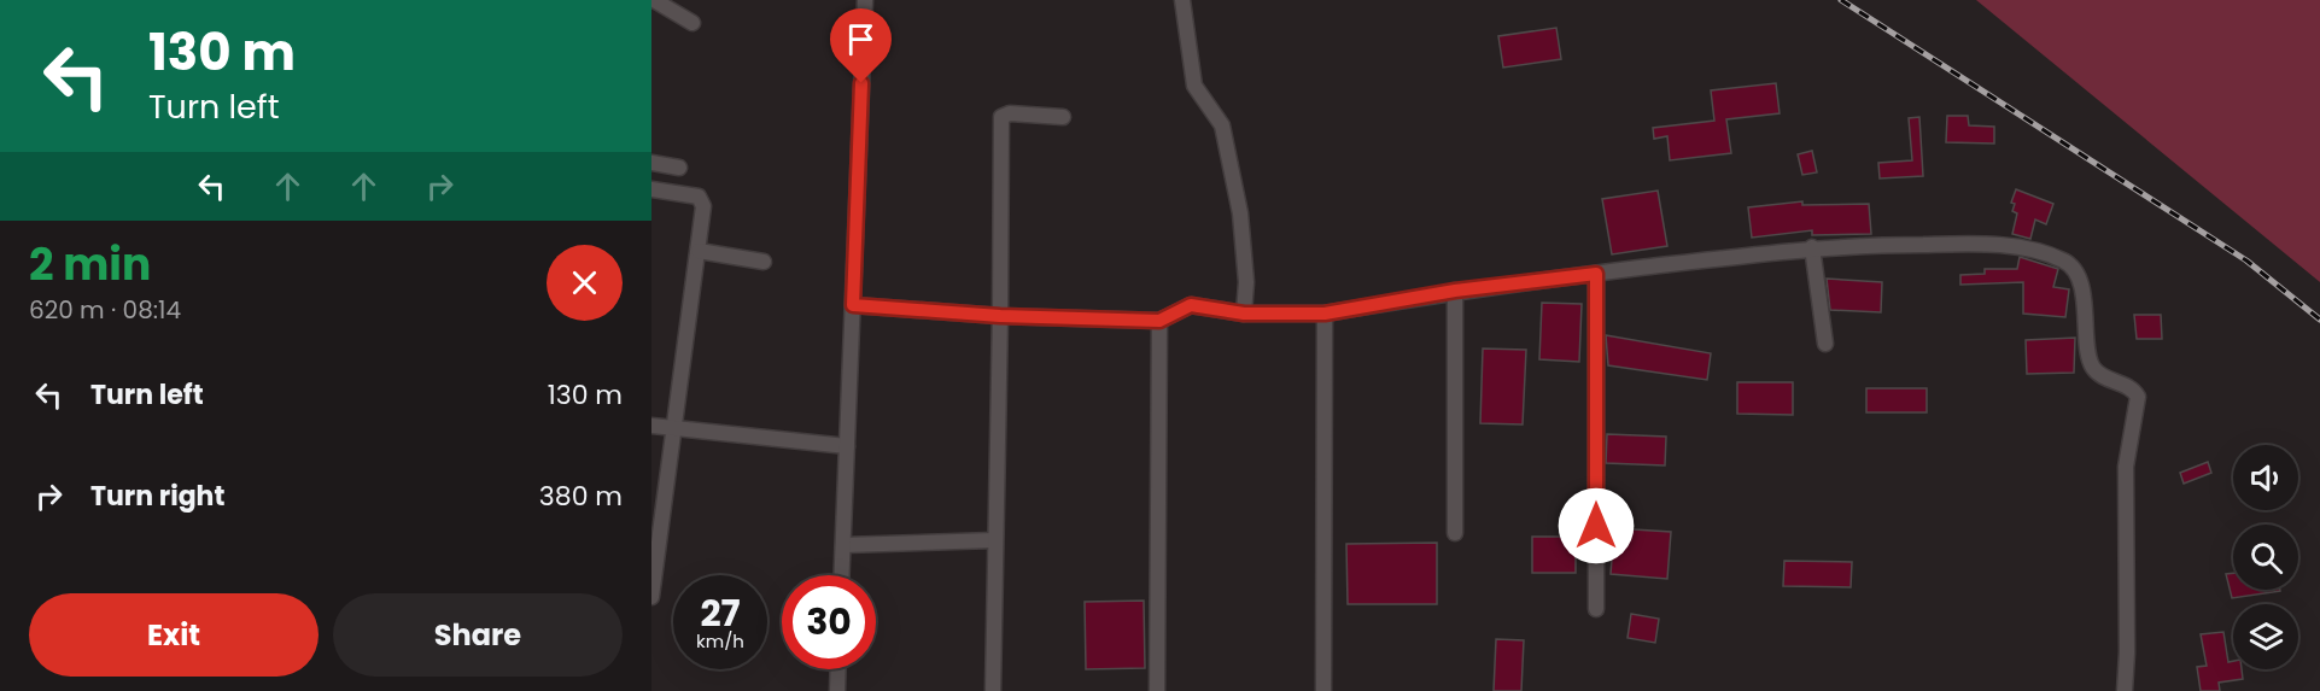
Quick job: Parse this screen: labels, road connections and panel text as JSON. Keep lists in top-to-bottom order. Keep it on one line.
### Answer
{"page":{"turn":["130 m","Turn left"],"heading":["2 min","620 m · 08:14"],"list":[{"name":"Turn left","value":"130 m"},{"name":"Turn right","value":"380 m"}],"speed":"27 km/h","limit":"30","buttons":["Exit","Share"]}}
